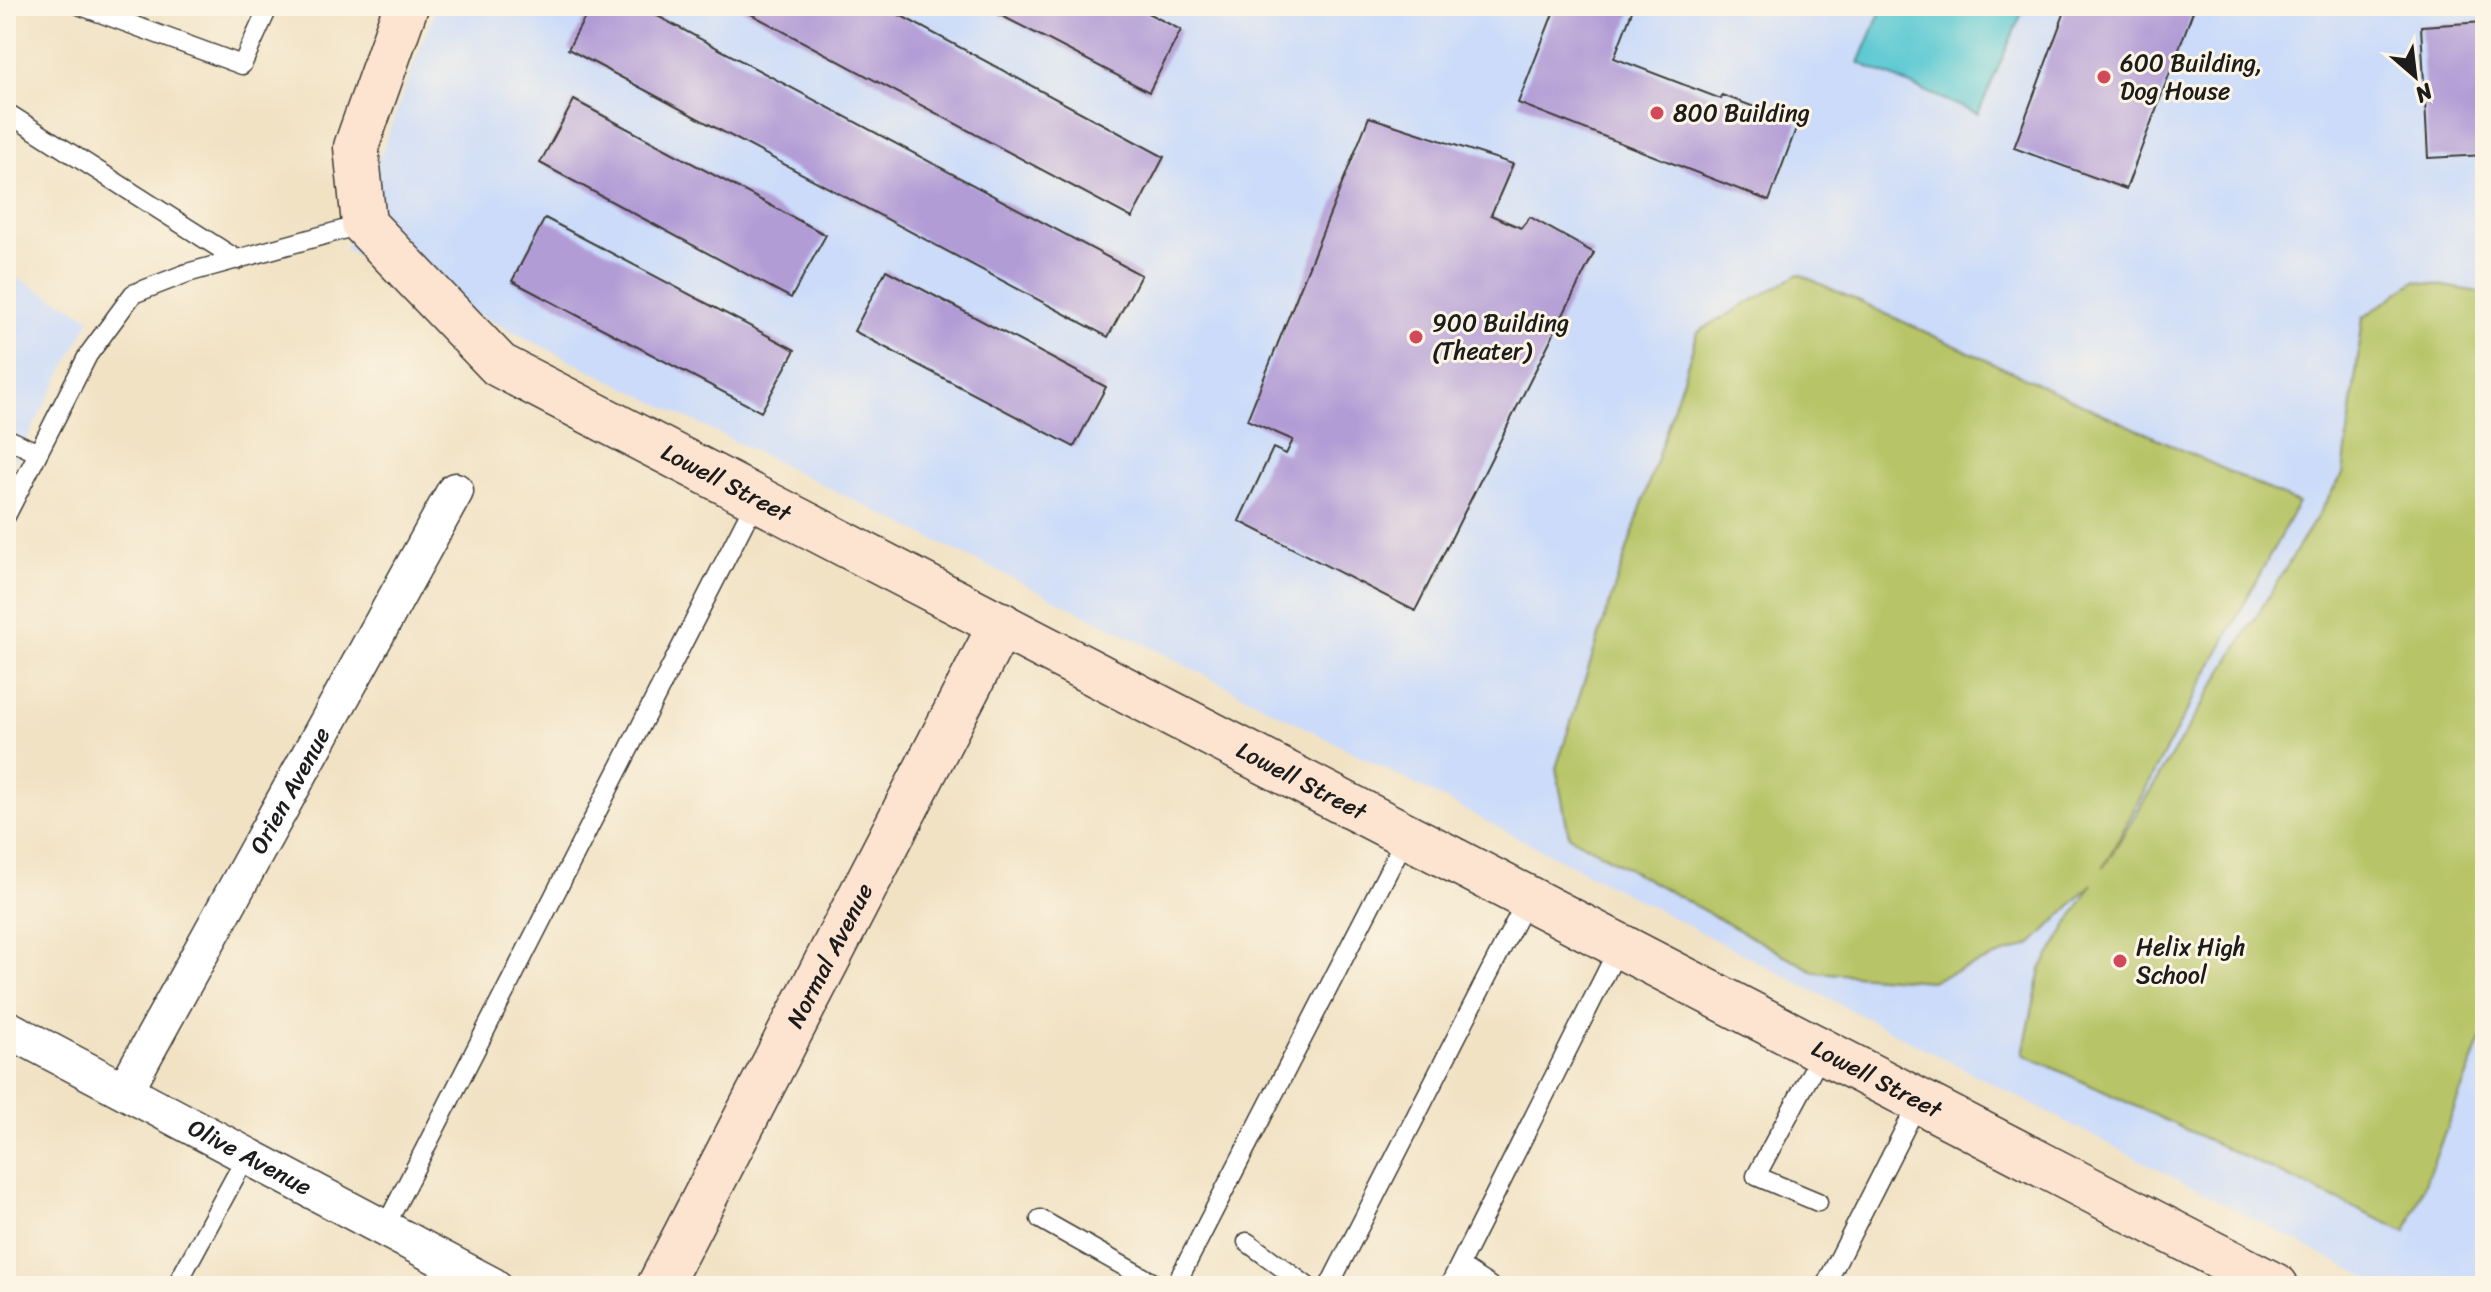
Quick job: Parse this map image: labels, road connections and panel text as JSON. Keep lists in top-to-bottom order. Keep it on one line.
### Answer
{"streets":{"street":["Lowell Street","Orien Avenue","Normal Avenue","Olive Avenue"]},"crossings":[["Lowell Street","Normal Avenue"],["Orien Avenue","Olive Avenue"]],"places":["600 Building, Dog House","800 Building","900 Building (Theater)","Helix High School"],"north":"bottom right"}
